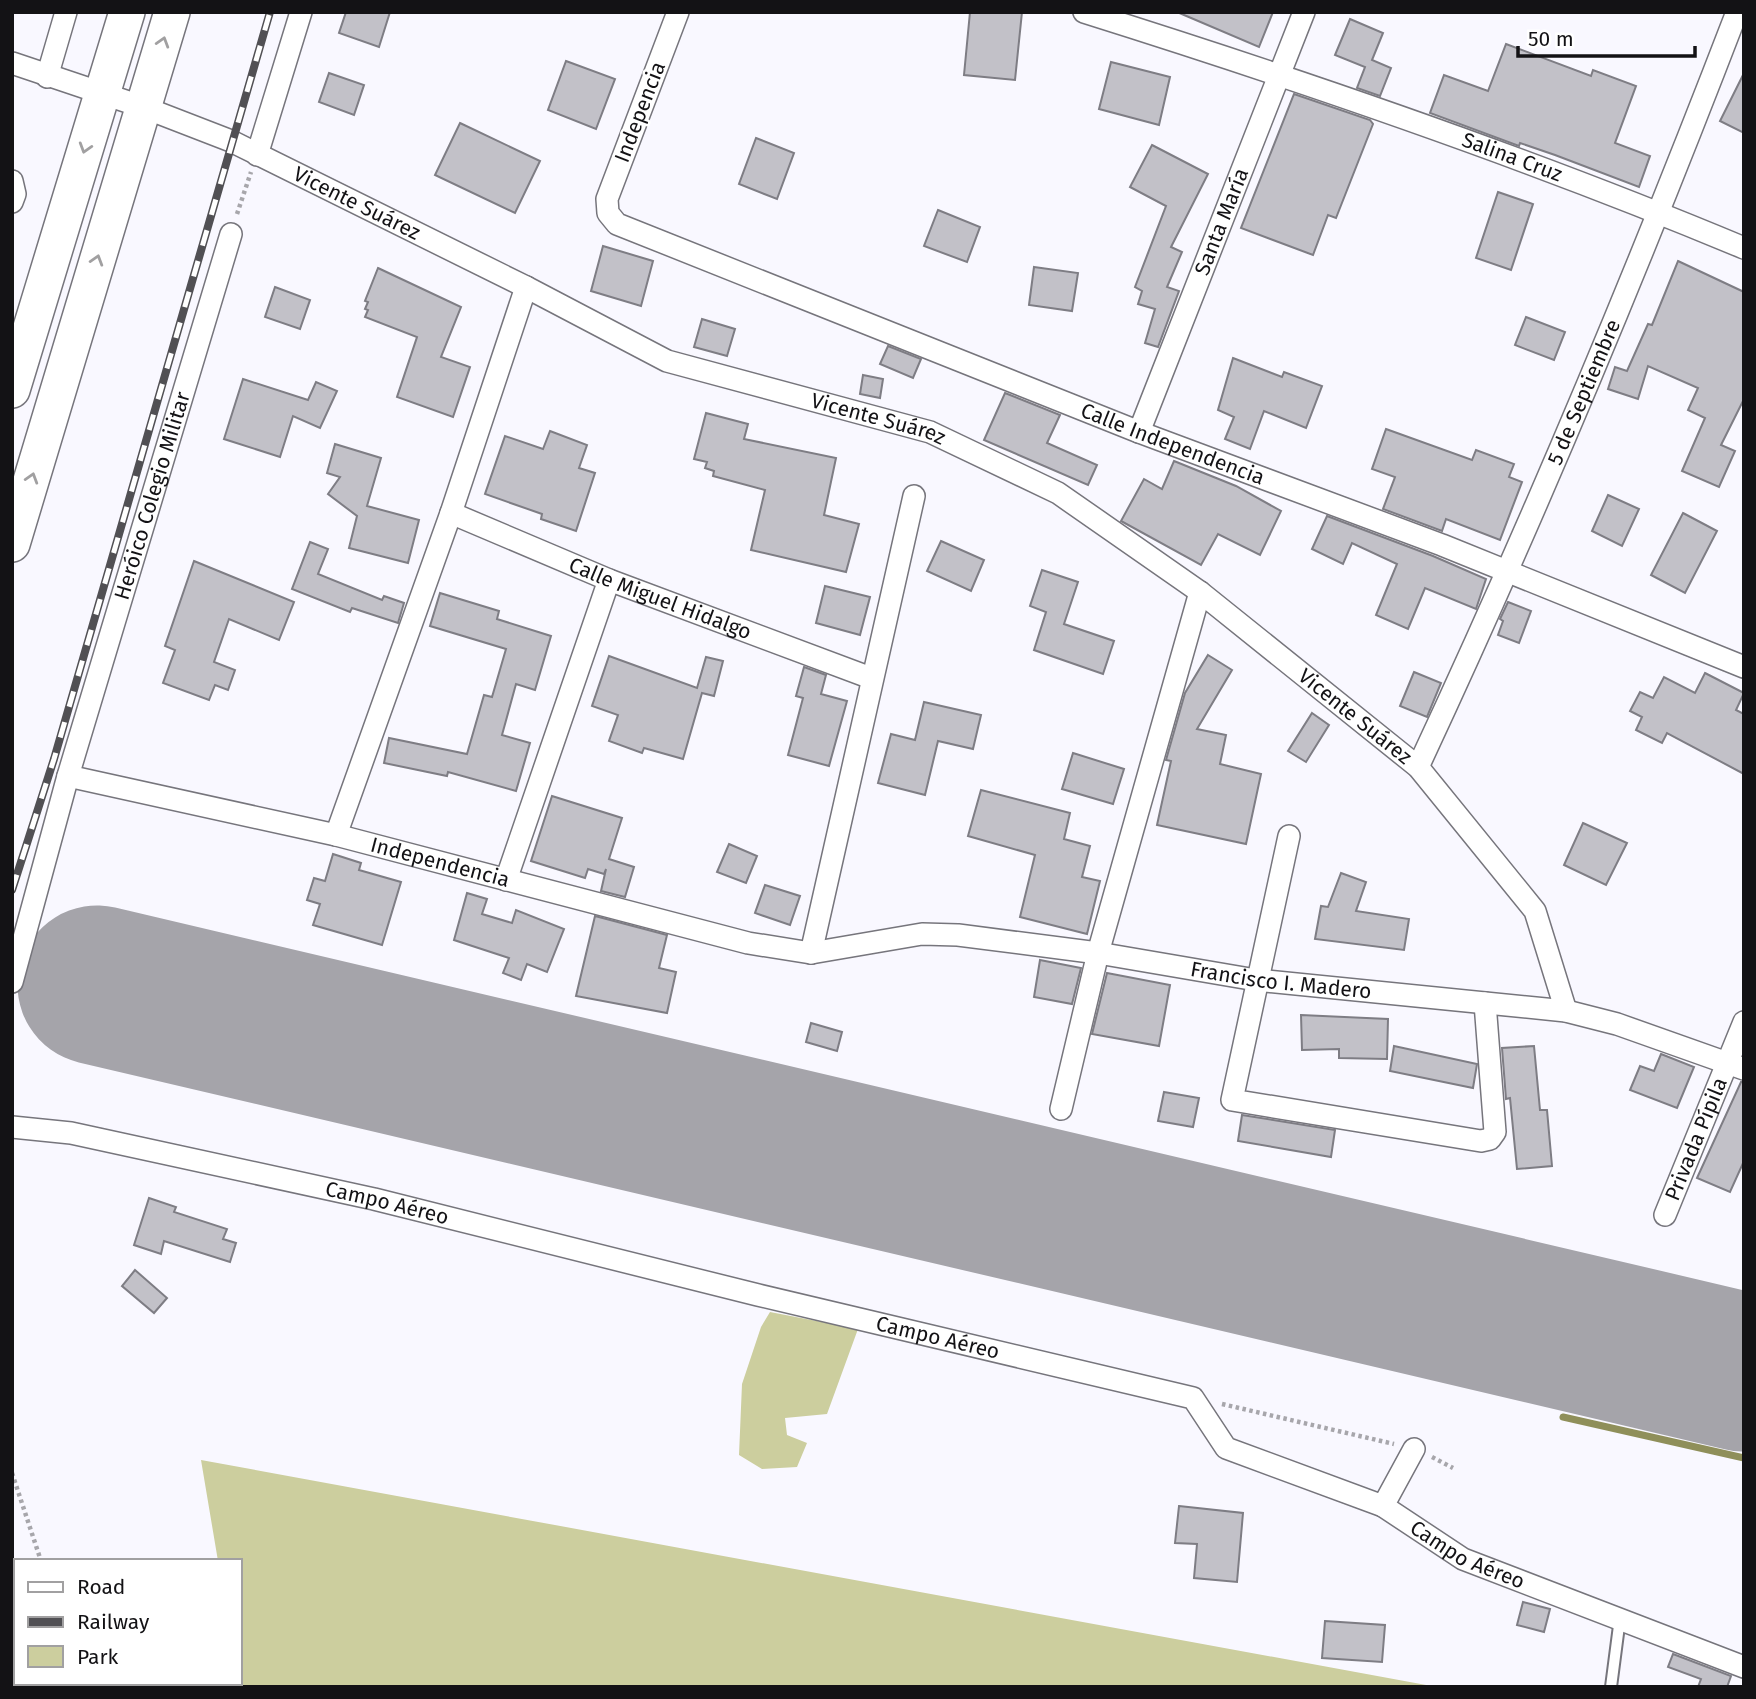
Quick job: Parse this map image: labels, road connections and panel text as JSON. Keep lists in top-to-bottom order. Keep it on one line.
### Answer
{"streets":{"street":["Indepencia","Salina Cruz","Vicente Suárez","Santa María","5 de Septiembre","Calle Independencia","Heróico Colegio Militar","Calle Miguel Hidalgo","Independencia","Francisco I. Madero","Privada Pípila","Campo Aéreo"]},"crossings":[["Indepencia","Calle Independencia"],["Salina Cruz","Santa María"],["Salina Cruz","5 de Septiembre"],["Vicente Suárez","5 de Septiembre"],["Vicente Suárez","Francisco I. Madero"],["Santa María","Calle Independencia"],["5 de Septiembre","Calle Independencia"],["Heróico Colegio Militar","Independencia"],["Independencia","Francisco I. Madero"],["Francisco I. Madero","Privada Pípila"]],"legend":["Road","Railway","Park"],"scale_bar":"50 m"}
